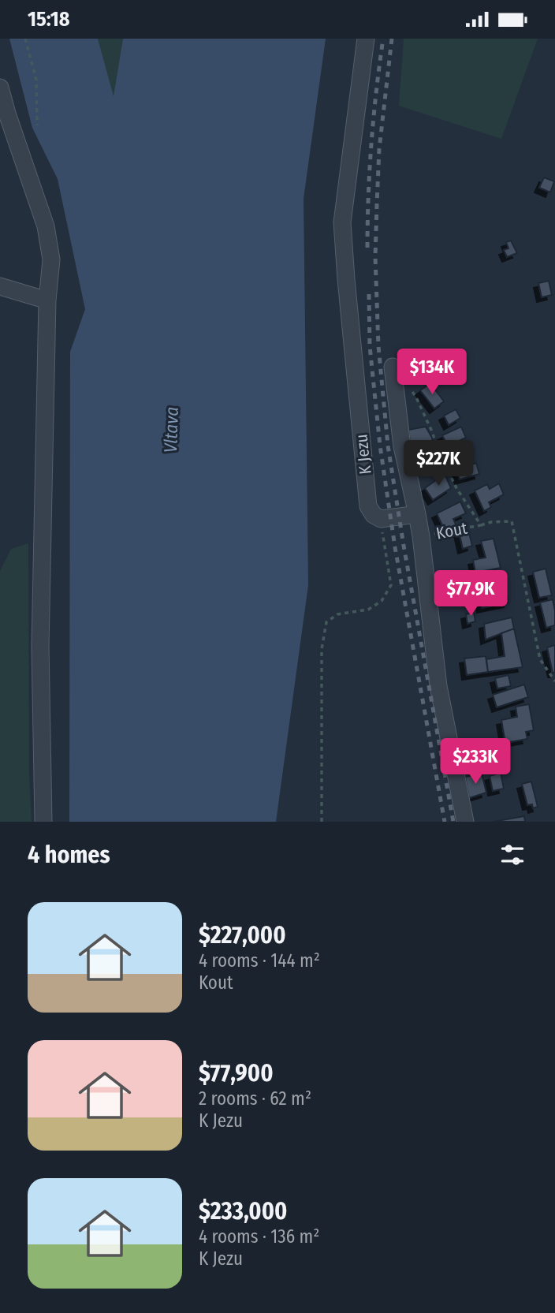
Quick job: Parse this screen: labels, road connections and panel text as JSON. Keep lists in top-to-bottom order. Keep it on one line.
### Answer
{"streets":{"street":["K Jezu","Kout"]},"water":["Vltava"],"page":{"status":"15:18","price":["$134K","$227K","$77.9K","$233K"],"heading":"4 homes","list":[{"name":"$227,000","note":"4 rooms · 144 m² · Kout"},{"name":"$77,900","note":"2 rooms · 62 m² · K Jezu"},{"name":"$233,000","note":"4 rooms · 136 m² · K Jezu"}]}}
